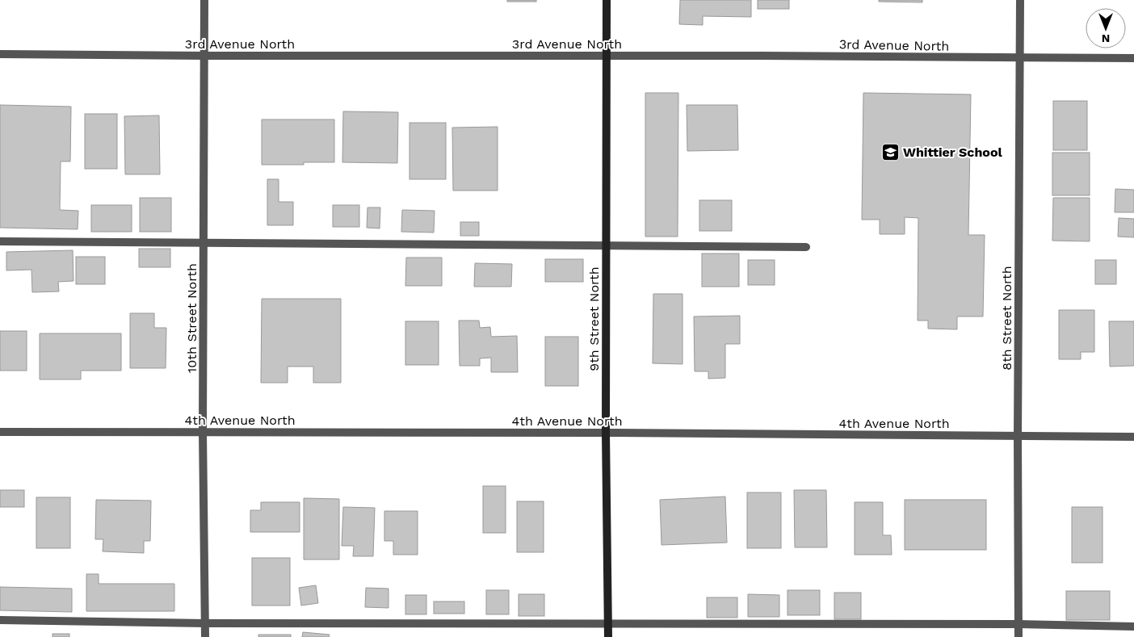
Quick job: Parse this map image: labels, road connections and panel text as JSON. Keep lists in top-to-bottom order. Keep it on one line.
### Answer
{"streets":{"main road":["9th Street North"],"street":["3rd Avenue North","10th Street North","8th Street North","4th Avenue North"]},"crossings":[["3rd Avenue North","10th Street North"],["3rd Avenue North","8th Street North"],["3rd Avenue North","9th Street North"],["10th Street North","4th Avenue North"],["8th Street North","4th Avenue North"],["9th Street North","4th Avenue North"]],"places":{"school or university":["Whittier School"]},"north":"bottom"}
